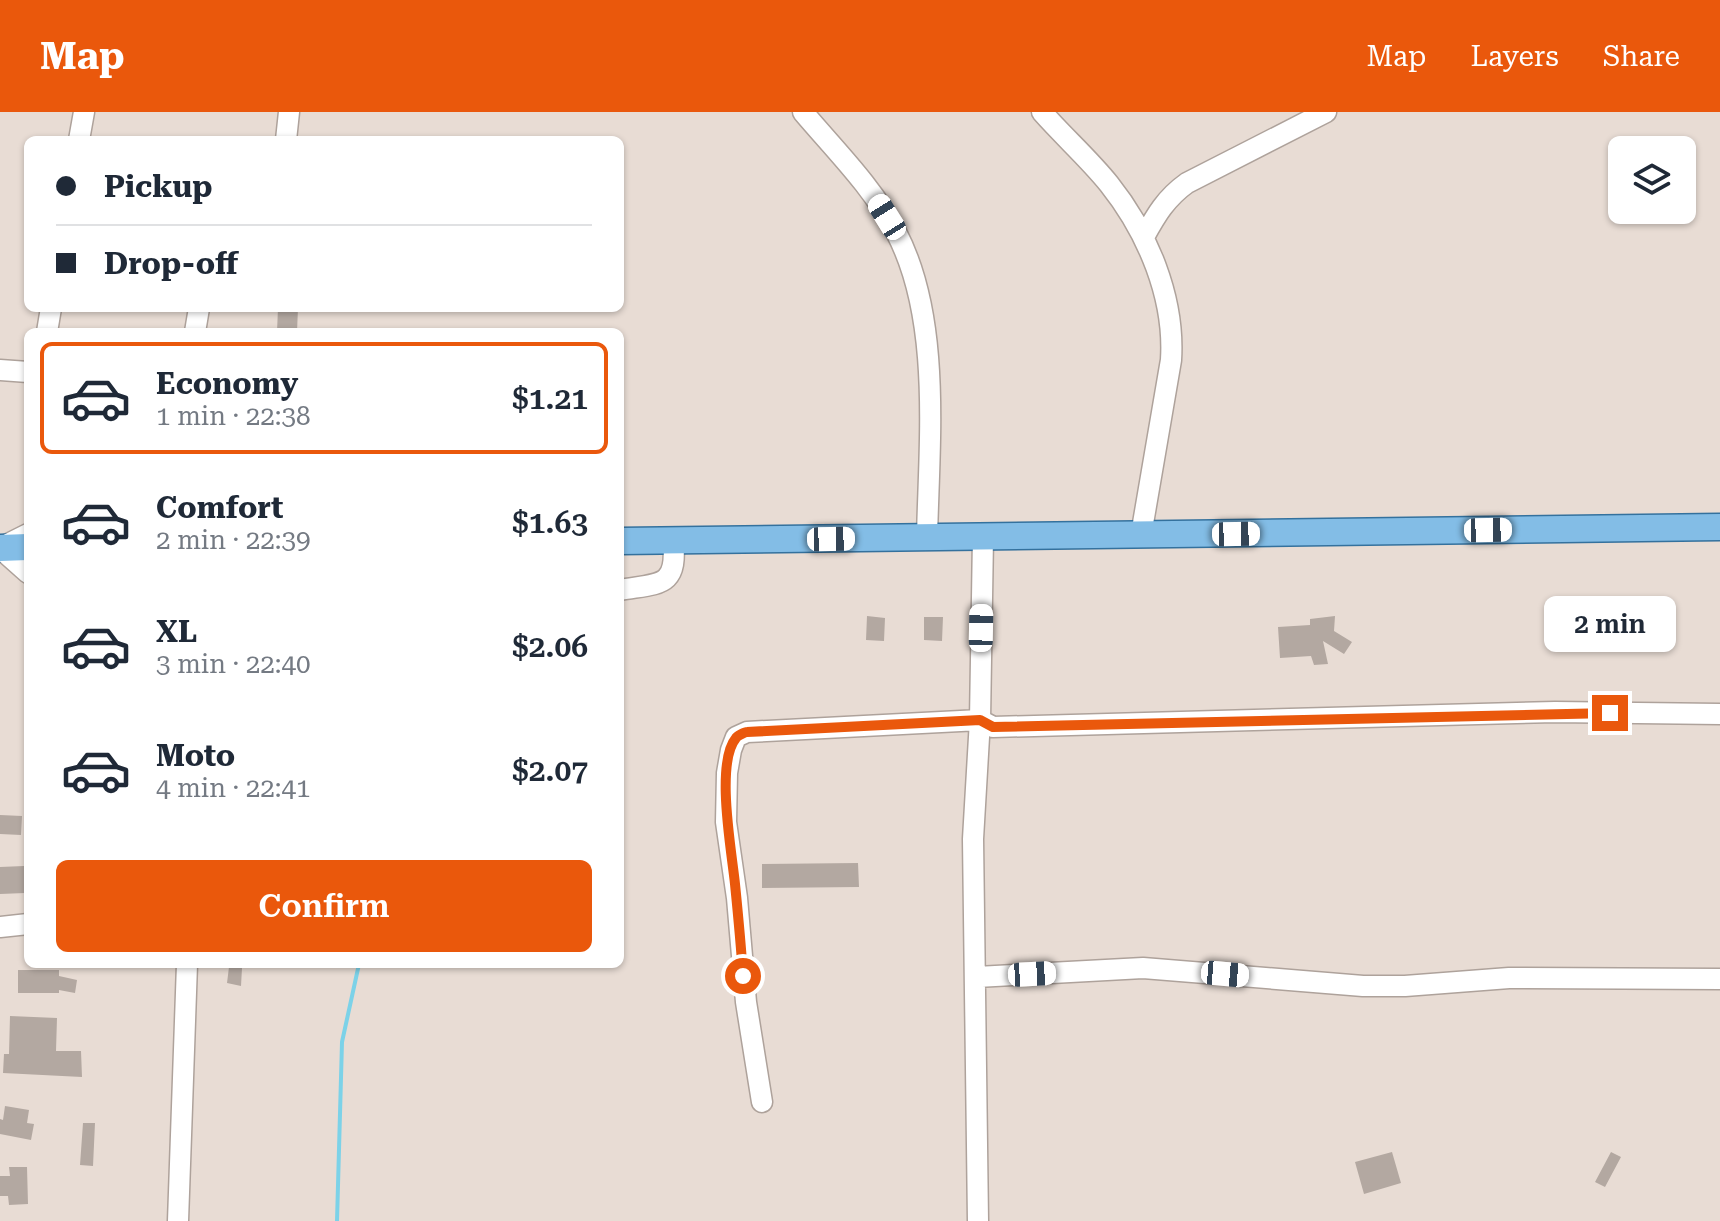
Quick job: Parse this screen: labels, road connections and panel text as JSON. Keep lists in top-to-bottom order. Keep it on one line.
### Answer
{"page":{"header":"Map","nav":["Map","Layers","Share"],"banner":["Pickup","Drop-off"],"list":[{"name":"Economy","note":"1 min · 22:38","value":"$1.21"},{"name":"Comfort","note":"2 min · 22:39","value":"$1.63"},{"name":"XL","note":"3 min · 22:40","value":"$2.06"},{"name":"Moto","note":"4 min · 22:41","value":"$2.07"}],"bubble":"2 min","buttons":"Confirm"}}
